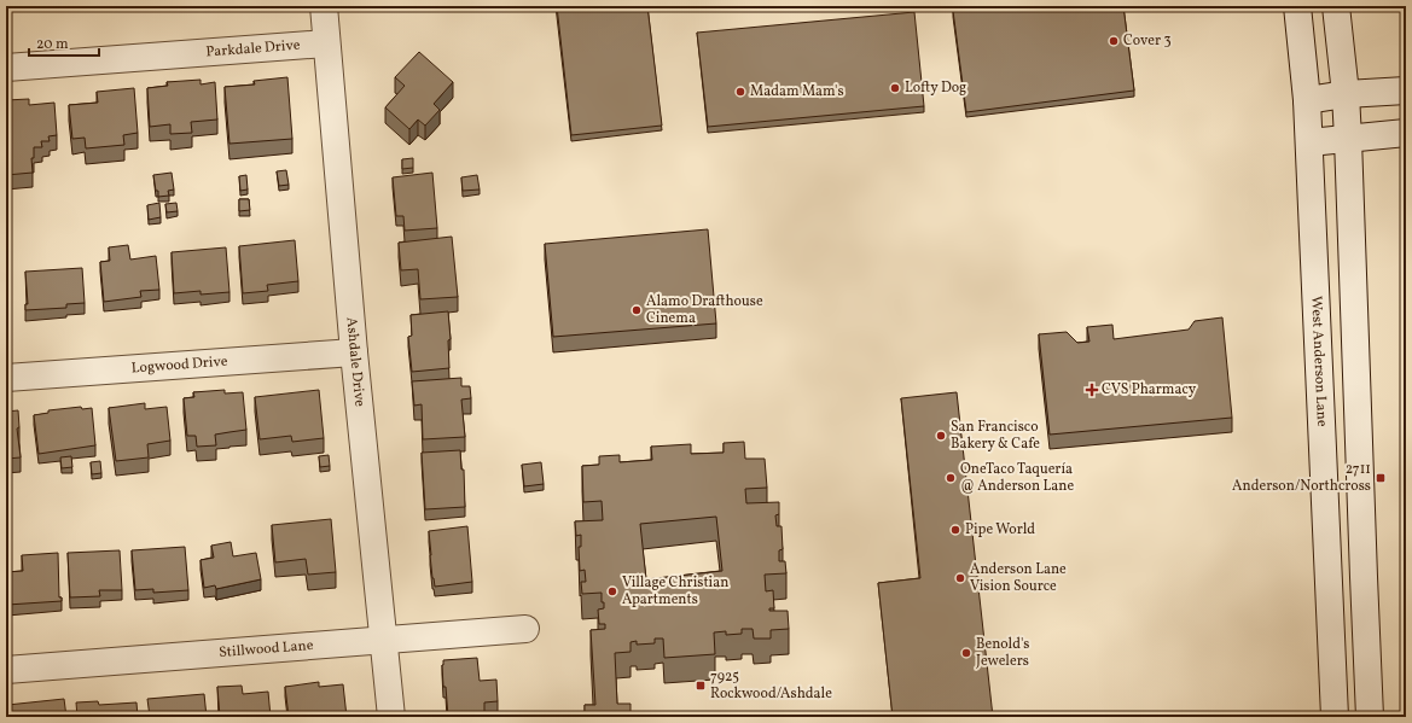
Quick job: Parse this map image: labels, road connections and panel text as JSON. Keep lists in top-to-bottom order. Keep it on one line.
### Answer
{"streets":{"street":["Parkdale Drive","West Anderson Lane","Ashdale Drive","Logwood Drive","Stillwood Lane"]},"crossings":[["Parkdale Drive","Ashdale Drive"],["Ashdale Drive","Logwood Drive"],["Ashdale Drive","Stillwood Lane"]],"places":{"other":["Cover 3","Lofty Dog","Madam Mam's","Alamo Drafthouse Cinema","San Francisco Bakery & Cafe","OneTaco Taquería @ Anderson Lane","Pipe World","Anderson Lane Vision Source","Village Christian Apartments","Benold's Jewelers"],"health":["CVS Pharmacy"],"transit":["2711 Anderson/Northcross","7925 Rockwood/Ashdale"]},"scale_bar":"20 m"}
